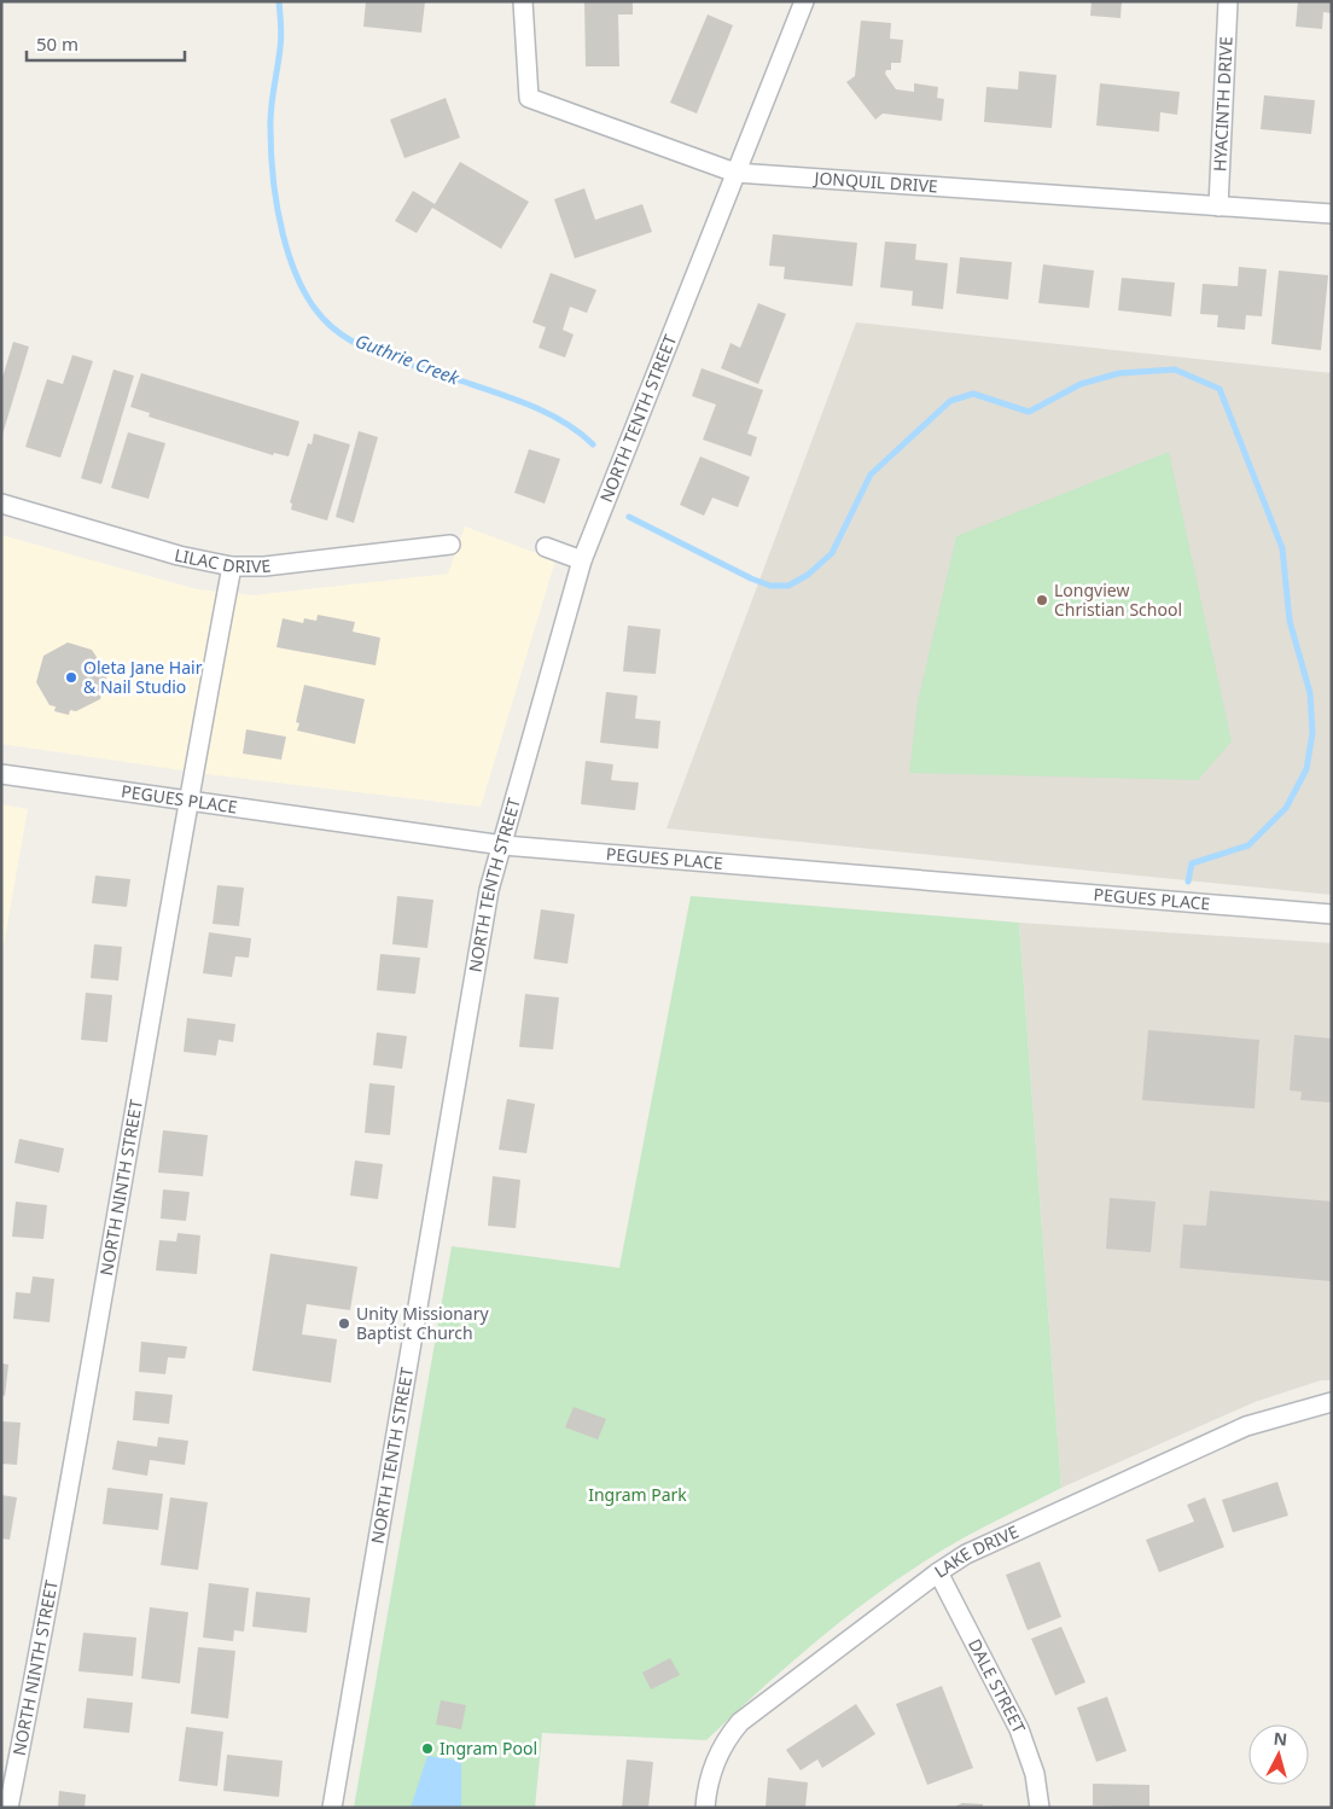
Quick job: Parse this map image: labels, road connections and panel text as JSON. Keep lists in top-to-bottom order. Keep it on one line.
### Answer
{"streets":{"street":["HYACINTH DRIVE","JONQUIL DRIVE","NORTH TENTH STREET","LILAC DRIVE","PEGUES PLACE","NORTH NINTH STREET","LAKE DRIVE","DALE STREET"]},"crossings":[["HYACINTH DRIVE","JONQUIL DRIVE"],["JONQUIL DRIVE","NORTH TENTH STREET"],["NORTH TENTH STREET","PEGUES PLACE"],["LILAC DRIVE","NORTH NINTH STREET"],["PEGUES PLACE","NORTH NINTH STREET"],["LAKE DRIVE","DALE STREET"]],"water":["Guthrie Creek"],"parks":["Ingram Park"],"places":["Longview Christian School","Oleta Jane Hair & Nail Studio","Unity Missionary Baptist Church","Ingram Pool"],"scale_bar":"50 m","north":"top"}
